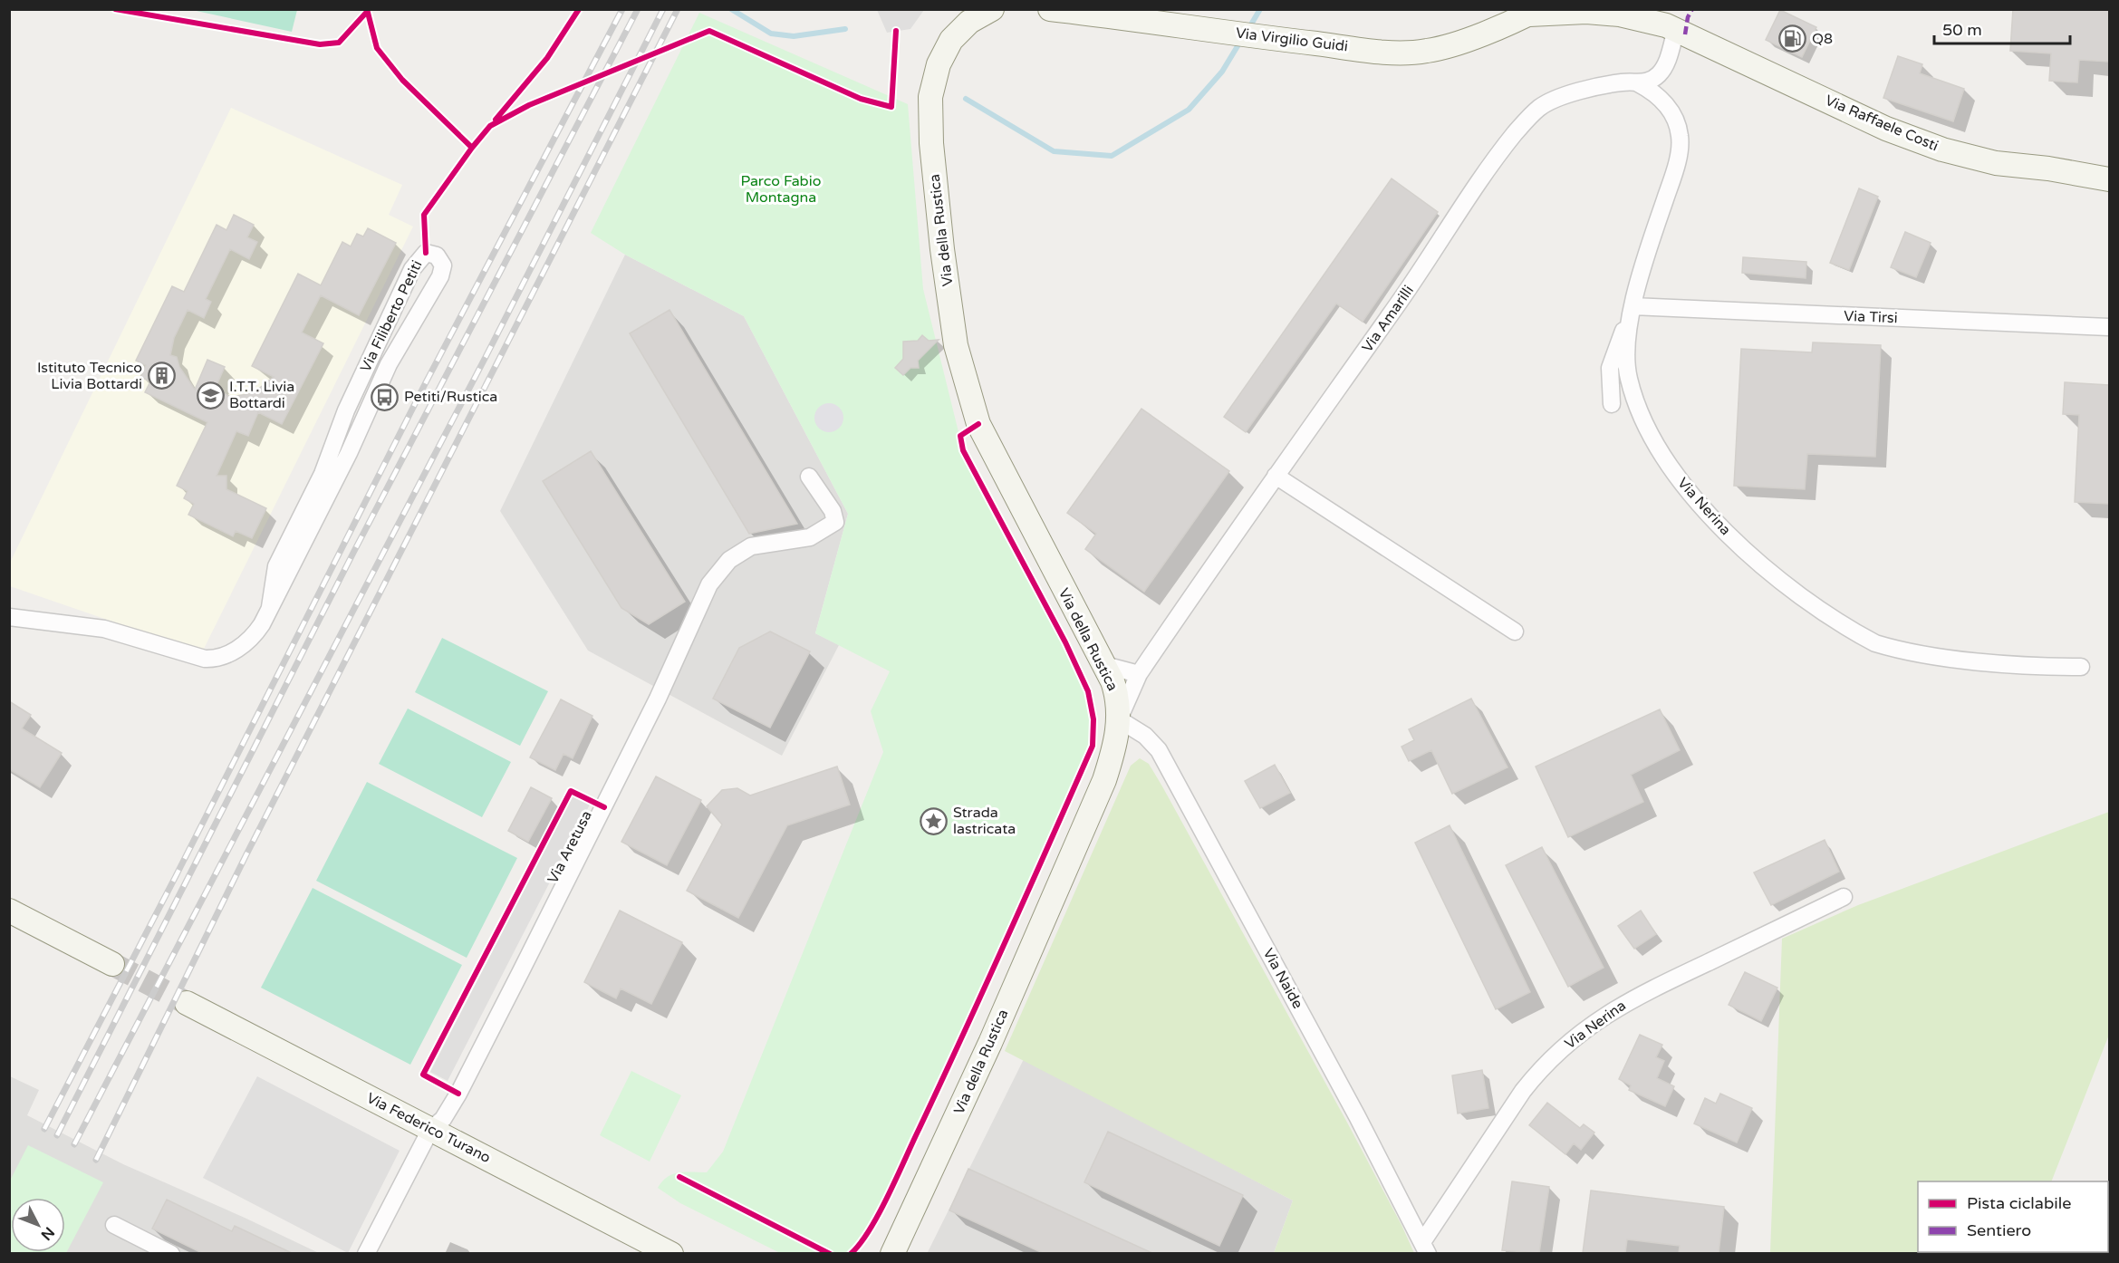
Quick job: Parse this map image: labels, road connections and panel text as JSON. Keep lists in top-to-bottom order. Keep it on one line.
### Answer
{"streets":{"street":["Via Virgilio Guidi","Via Raffaele Costi","Via della Rustica","Via Filiberto Petiti","Via Tirsi","Via Amarilli","Via Nerina","Via Aretusa","Via Naide","Via Federico Turano"]},"crossings":[["Via Virgilio Guidi","Via Raffaele Costi"],["Via della Rustica","Via Amarilli"],["Via della Rustica","Via Naide"],["Via Tirsi","Via Nerina"],["Via Amarilli","Via Nerina"],["Via Amarilli","Via Naide"],["Via Nerina","Via Naide"],["Via Aretusa","Via Federico Turano"]],"parks":["Parco Fabio Montagna"],"places":{"fuel station":["Q8"],"building":["Istituto Tecnico Livia Bottardi"],"school or university":["I.T.T. Livia Bottardi"],"bus stop":["Petiti/Rustica"],"place":["Strada lastricata"]},"legend":["Pista ciclabile","Sentiero"],"scale_bar":"50 m","north":"bottom right"}
